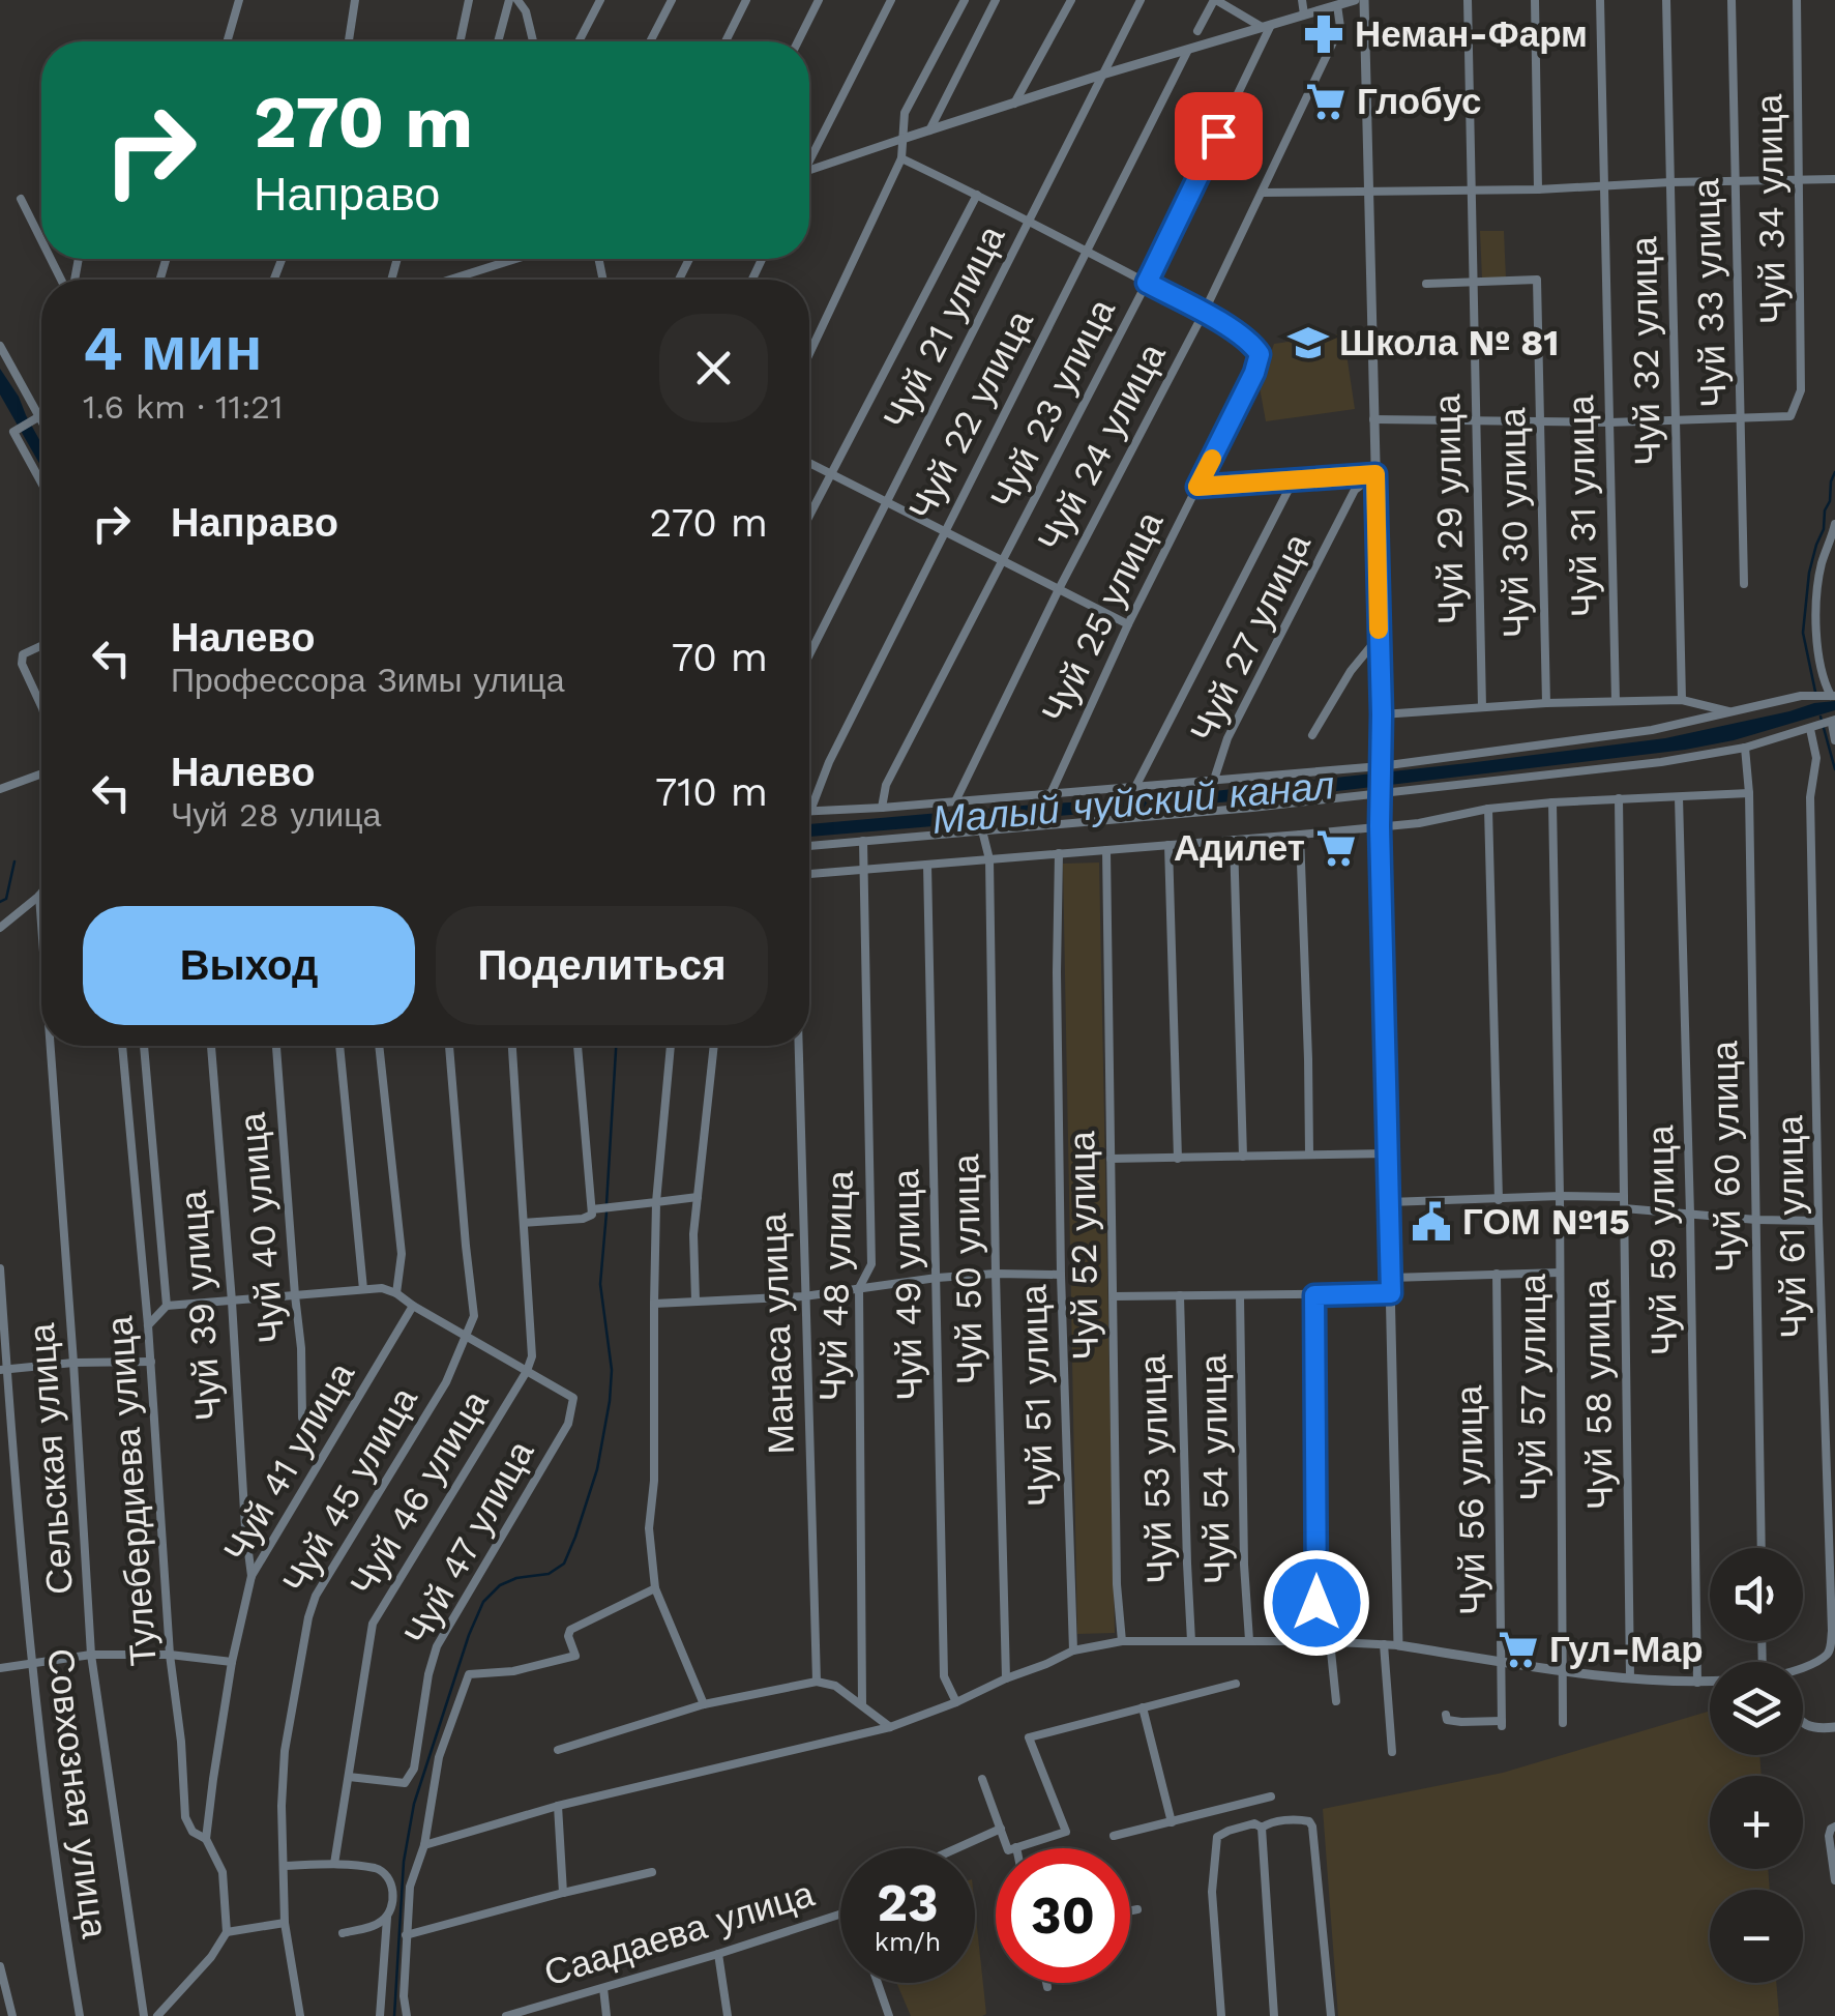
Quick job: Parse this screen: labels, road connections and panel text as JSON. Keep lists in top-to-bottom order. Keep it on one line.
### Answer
{"streets":{"street":["Чуй 34 улица","Чуй 33 улица","Чуй 21 улица","Чуй 32 улица","Чуй 23 улица","Чуй 22 улица","Чуй 24 улица","Чуй 31 улица","Чуй 29 улица","Чуй 30 улица","Чуй 25 улица","Чуй 27 улица","Чуй 60 улица","Чуй 61 улица","Чуй 40 улица","Чуй 59 улица","Чуй 52 улица","Чуй 50 улица","Чуй 49 улица","Чуй 48 улица","Чуй 39 улица","Манаса улица","Чуй 57 улица","Чуй 58 улица","Чуй 51 улица","Сельская улица","Чуй 41 улица","Чуй 53 улица","Чуй 54 улица","Чуй 45 улица","Тулебердиева улица","Чуй 46 улица","Чуй 56 улица","Чуй 47 улица","Совхозная улица","Саадаева улица"]},"crossings":[["Чуй 34 улица","Чуй 33 улица"],["Чуй 24 улица","Чуй 25 улица"],["Чуй 29 улица","Чуй 30 улица"],["Чуй 39 улица","Чуй 41 улица"],["Чуй 41 улица","Тулебердиева улица"],["Чуй 46 улица","Чуй 47 улица"]],"water":["Малый чуйский канал"],"places":{"pharmacy":["Неман-Фарм"],"supermarket":["Глобус","Адилет","Гул-Мар"],"school or university":["Школа № 81"],"public building":["ГОМ №15"]},"page":{"turn":["270 m","Направо"],"heading":["4 мин","1.6 km · 11:21"],"list":[{"name":"Направо","value":"270 m"},{"name":"Налево","note":"Профессора Зимы улица","value":"70 m"},{"name":"Налево","note":"Чуй 28 улица","value":"710 m"}],"buttons":["Выход","Поделиться"],"map_buttons":["+","−"],"speed":"23 km/h","limit":"30"}}
